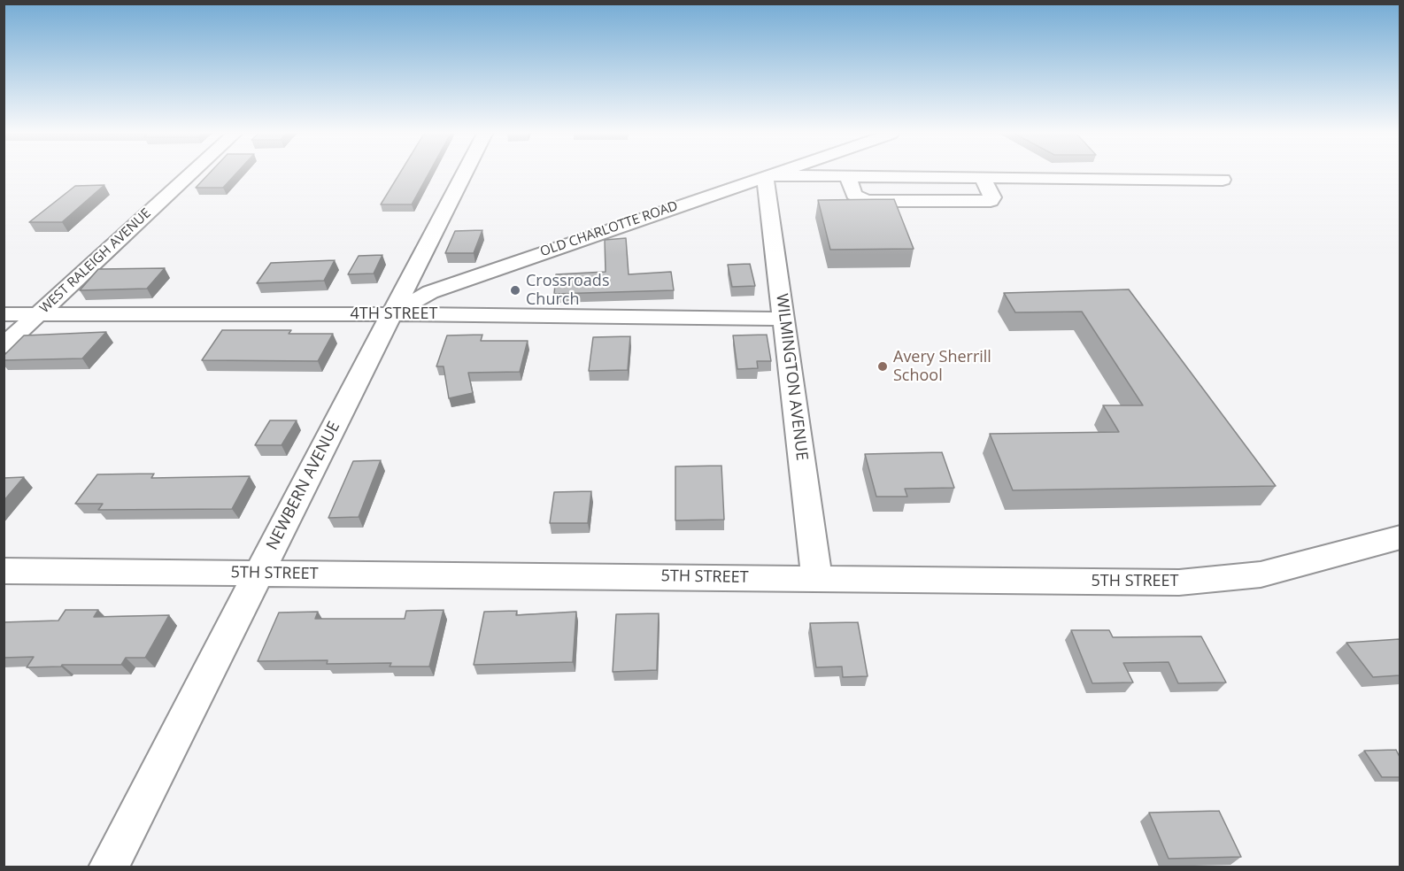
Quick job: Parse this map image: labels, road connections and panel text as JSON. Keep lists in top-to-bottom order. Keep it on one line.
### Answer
{"streets":{"street":["OLD CHARLOTTE ROAD","WEST RALEIGH AVENUE","4TH STREET","WILMINGTON AVENUE","NEWBERN AVENUE","5TH STREET"]},"crossings":[["OLD CHARLOTTE ROAD","4TH STREET"],["OLD CHARLOTTE ROAD","WILMINGTON AVENUE"],["OLD CHARLOTTE ROAD","NEWBERN AVENUE"],["WEST RALEIGH AVENUE","4TH STREET"],["4TH STREET","WILMINGTON AVENUE"],["4TH STREET","NEWBERN AVENUE"],["WILMINGTON AVENUE","5TH STREET"],["NEWBERN AVENUE","5TH STREET"]],"places":["Crossroads Church","Avery Sherrill School"]}
